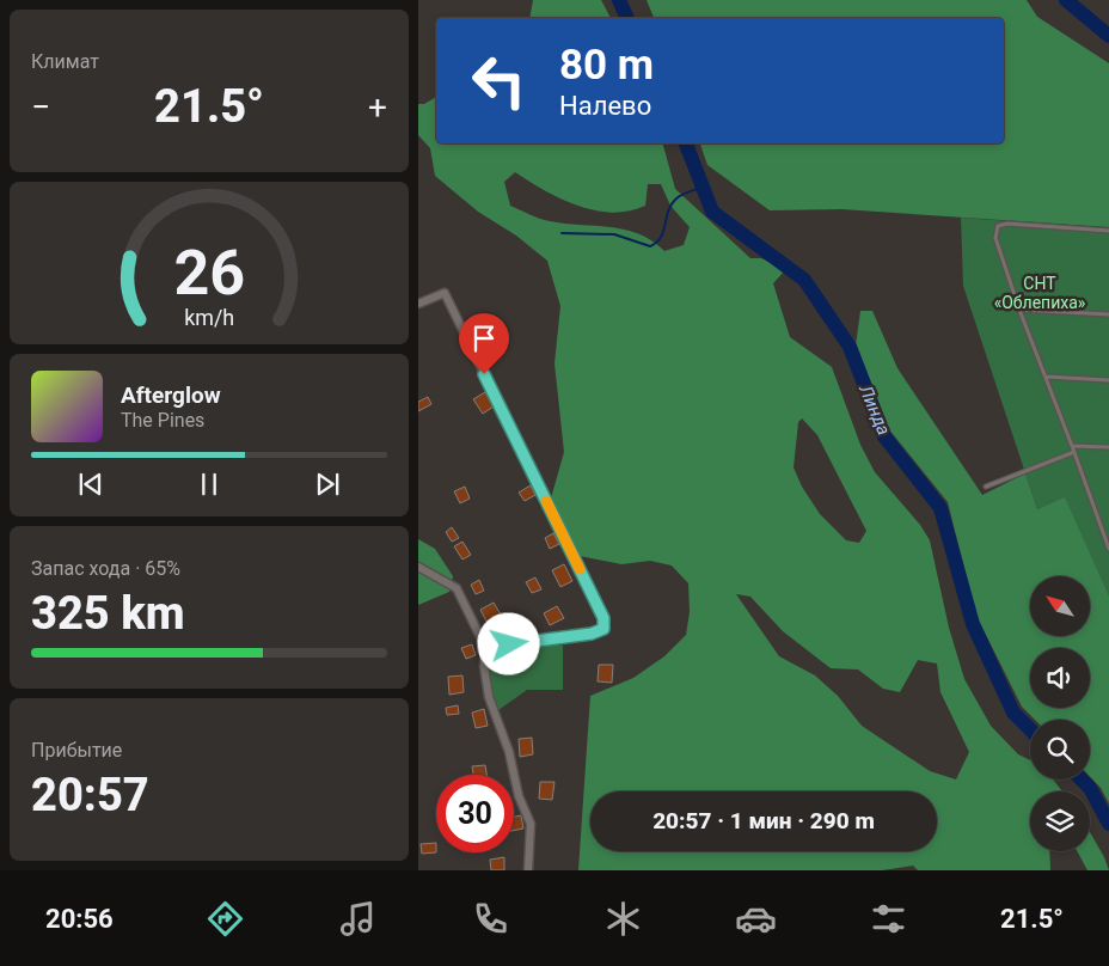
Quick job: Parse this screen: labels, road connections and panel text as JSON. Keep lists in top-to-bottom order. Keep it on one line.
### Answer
{"water":["Линда"],"parks":["СНТ «Облепиха»"],"north":"top left","page":{"tile":["Климат",["Запас хода · 65%","325 km"],["Прибытие","20:57"]],"turn":["80 m","Налево"],"heat":["−","21.5°","+"],"song":["Afterglow","The Pines"],"limit":"30","trip":"20:57 · 1 мин · 290 m","tabs":["20:56","21.5°"],"gauge":["26","km/h"]}}
